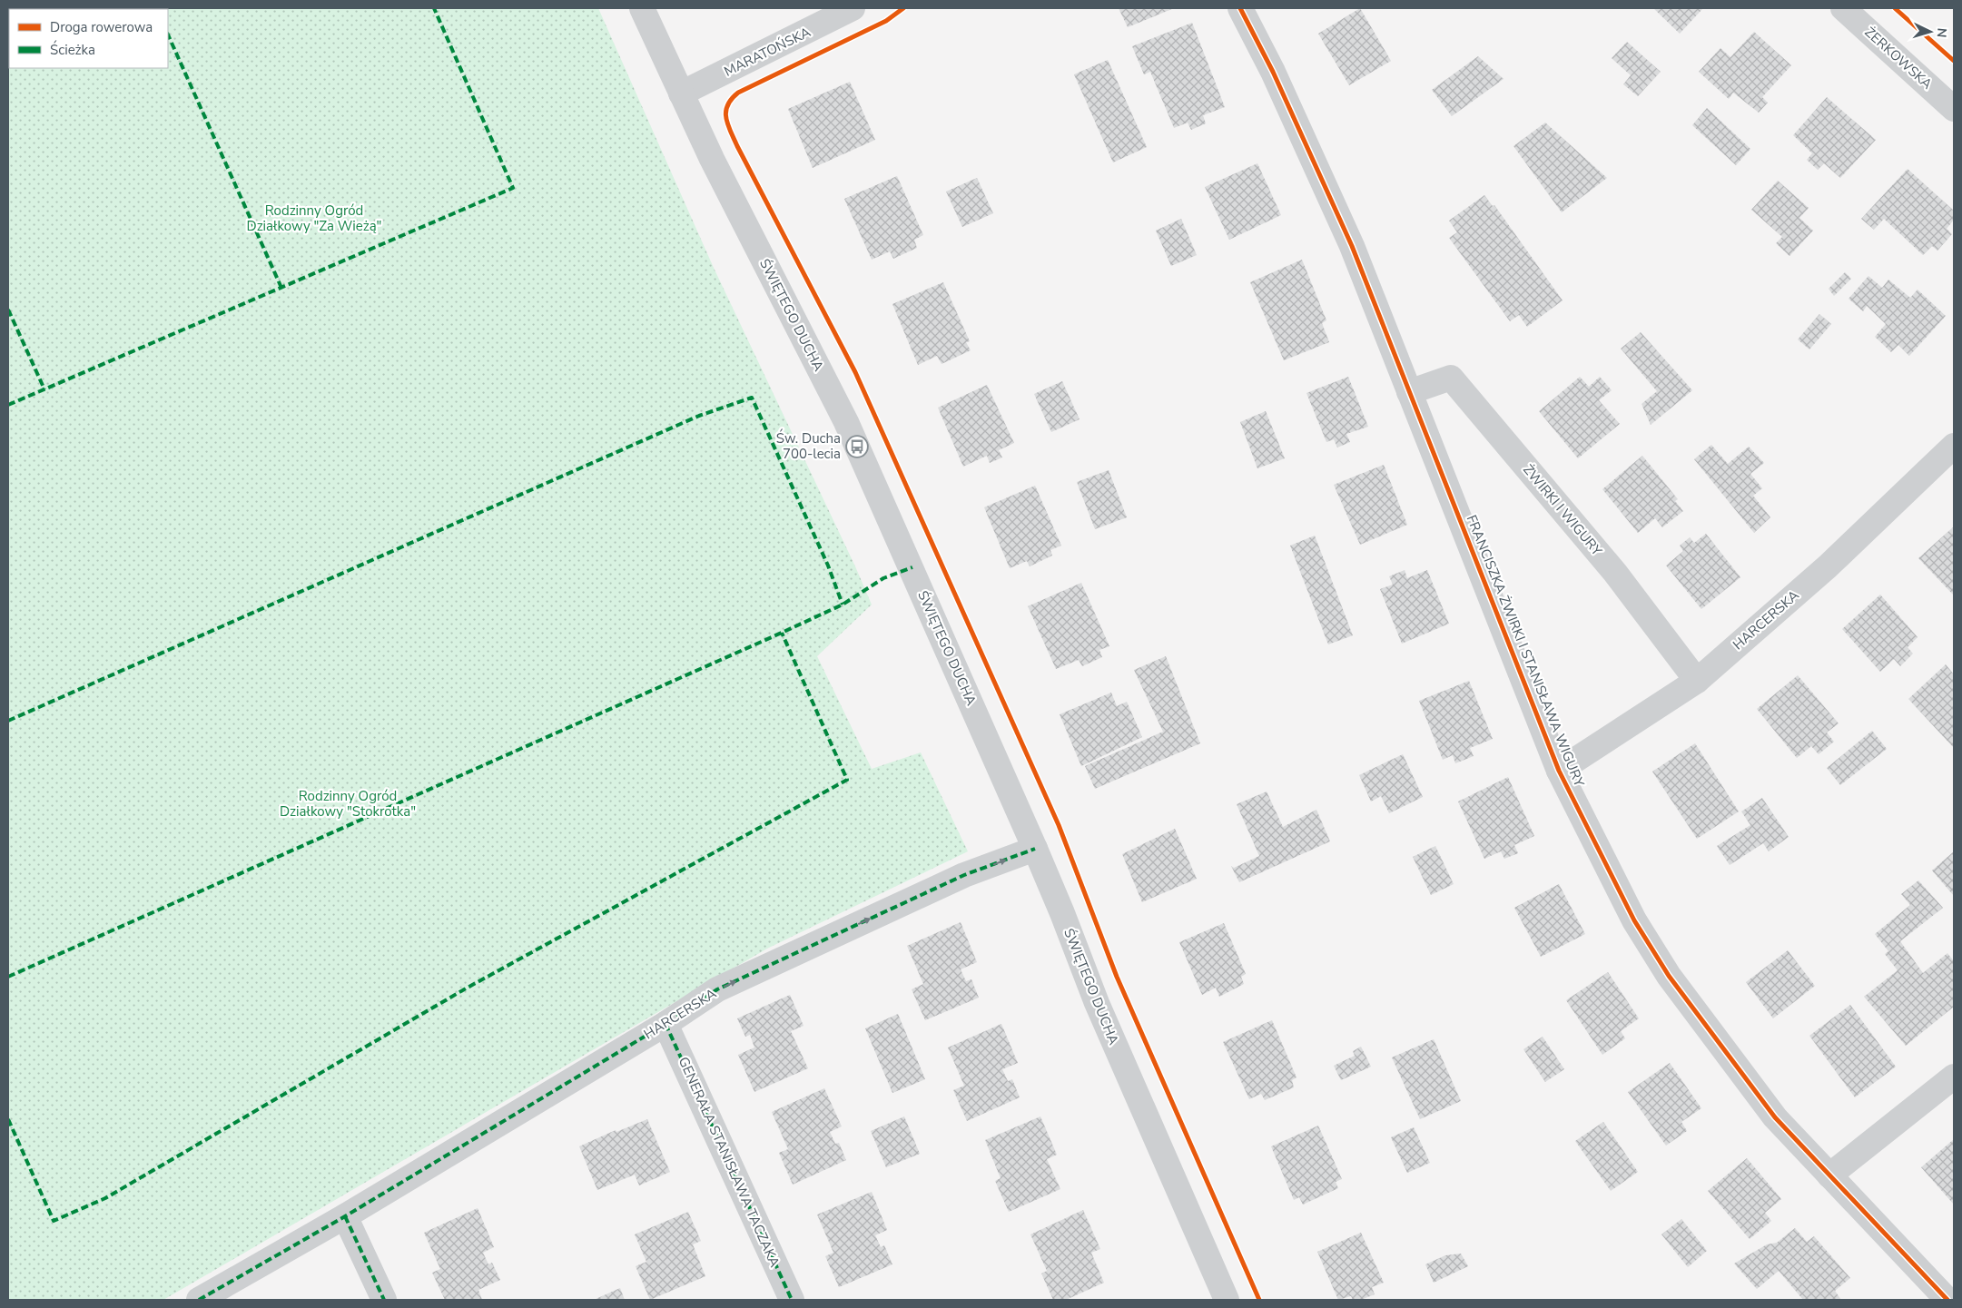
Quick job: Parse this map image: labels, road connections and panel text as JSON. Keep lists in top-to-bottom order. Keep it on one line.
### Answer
{"streets":{"street":["MARATOŃSKA","ŻERKOWSKA","ŚWIĘTEGO DUCHA","ŻWIRKI I WIGURY","HARCERSKA","FRANCISZKA ŻWIRKI I STANISŁAWA WIGURY","GENERAŁA STANISŁAWA TACZAKA"]},"crossings":[["MARATOŃSKA","ŚWIĘTEGO DUCHA"],["ŚWIĘTEGO DUCHA","HARCERSKA"],["ŻWIRKI I WIGURY","HARCERSKA"],["ŻWIRKI I WIGURY","FRANCISZKA ŻWIRKI I STANISŁAWA WIGURY"],["HARCERSKA","FRANCISZKA ŻWIRKI I STANISŁAWA WIGURY"],["HARCERSKA","GENERAŁA STANISŁAWA TACZAKA"]],"parks":["Rodzinny Ogród Działkowy \"Za Wieżą\"","Rodzinny Ogród Działkowy \"Stokrotka\""],"places":{"bus stop":["Św. Ducha 700-lecia"]},"legend":["Droga rowerowa","Ścieżka"],"north":"right"}
